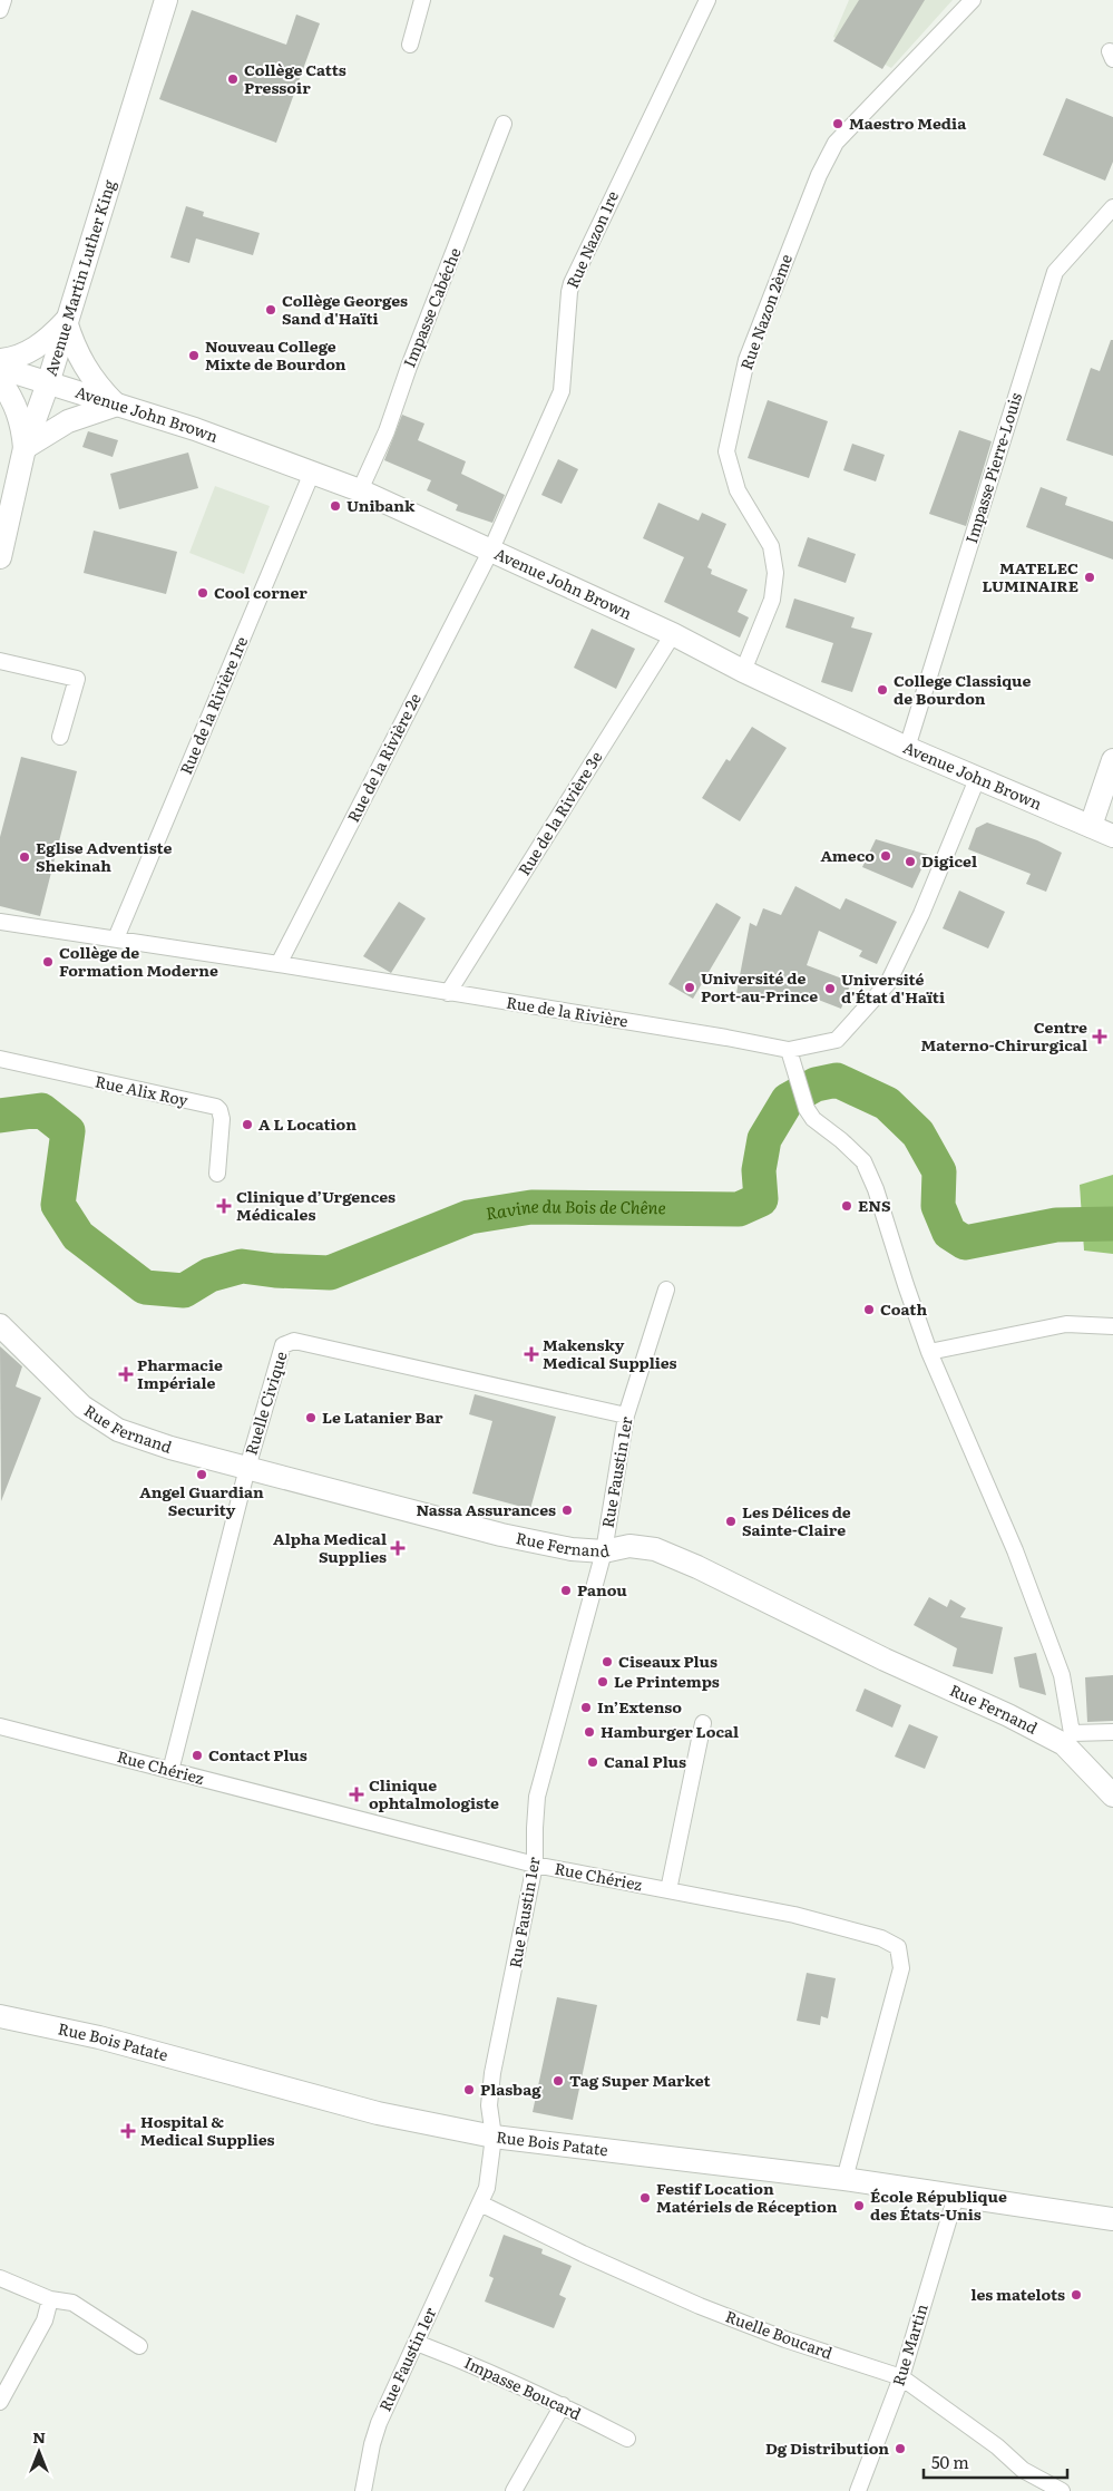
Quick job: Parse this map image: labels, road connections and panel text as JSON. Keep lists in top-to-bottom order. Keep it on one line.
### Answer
{"streets":{"street":["Rue Nazon 1re","Avenue Martin Luther King","Impasse Cabéche","Rue Nazon 2ème","Avenue John Brown","Impasse Pierre-Louis","Rue de la Rivière 1re","Rue de la Rivière 2e","Rue de la Rivière 3e","Rue de la Rivière","Rue Alix Roy","Ruelle Civique","Rue Fernand","Rue Faustin 1er","Rue Chériez","Rue Bois Patate","Ruelle Boucard","Rue Martin","Impasse Boucard"]},"crossings":[["Rue Nazon 1re","Avenue John Brown"],["Rue Nazon 1re","Rue de la Rivière 2e"],["Avenue Martin Luther King","Avenue John Brown"],["Impasse Cabéche","Avenue John Brown"],["Rue Nazon 2ème","Avenue John Brown"],["Avenue John Brown","Impasse Pierre-Louis"],["Avenue John Brown","Rue de la Rivière 1re"],["Avenue John Brown","Rue de la Rivière 2e"],["Avenue John Brown","Rue de la Rivière 3e"],["Avenue John Brown","Rue de la Rivière"],["Rue de la Rivière 1re","Rue de la Rivière"],["Rue de la Rivière 2e","Rue de la Rivière"],["Rue de la Rivière 3e","Rue de la Rivière"],["Ruelle Civique","Rue Fernand"],["Ruelle Civique","Rue Faustin 1er"],["Ruelle Civique","Rue Chériez"],["Rue Fernand","Rue Faustin 1er"],["Rue Faustin 1er","Rue Chériez"],["Rue Faustin 1er","Rue Bois Patate"],["Rue Faustin 1er","Ruelle Boucard"],["Rue Faustin 1er","Impasse Boucard"],["Rue Chériez","Rue Bois Patate"],["Rue Bois Patate","Rue Martin"],["Ruelle Boucard","Rue Martin"]],"water":["Ravine du Bois de Chêne"],"places":{"other":["Collège Catts Pressoir","Maestro Media","Collège Georges Sand d'Haïti","Nouveau College Mixte de Bourdon","Unibank","MATELEC LUMINAIRE","Cool corner","College Classique de Bourdon","Ameco","Eglise Adventiste Shekinah","Digicel","Collège de Formation Moderne","Université de Port-au-Prince","Université d'État d'Haïti","A L Location","ENS","Coath","Le Latanier Bar","Angel Guardian Security","Nassa Assurances","Les Délices de Sainte-Claire","Panou","Ciseaux Plus","Le Printemps","In’Extenso","Hamburger Local","Contact Plus","Canal Plus","Tag Super Market","Plasbag","Festif Location Matériels de Réception","École République des États-Unis","les matelots","Dg Distribution"],"health":["Centre Materno-Chirurgical","Clinique d’Urgences Médicales","Makensky Medical Supplies","Pharmacie Impériale","Alpha Medical Supplies","Clinique ophtalmologiste","Hospital & Medical Supplies"]},"scale_bar":"50 m","north":"top"}
